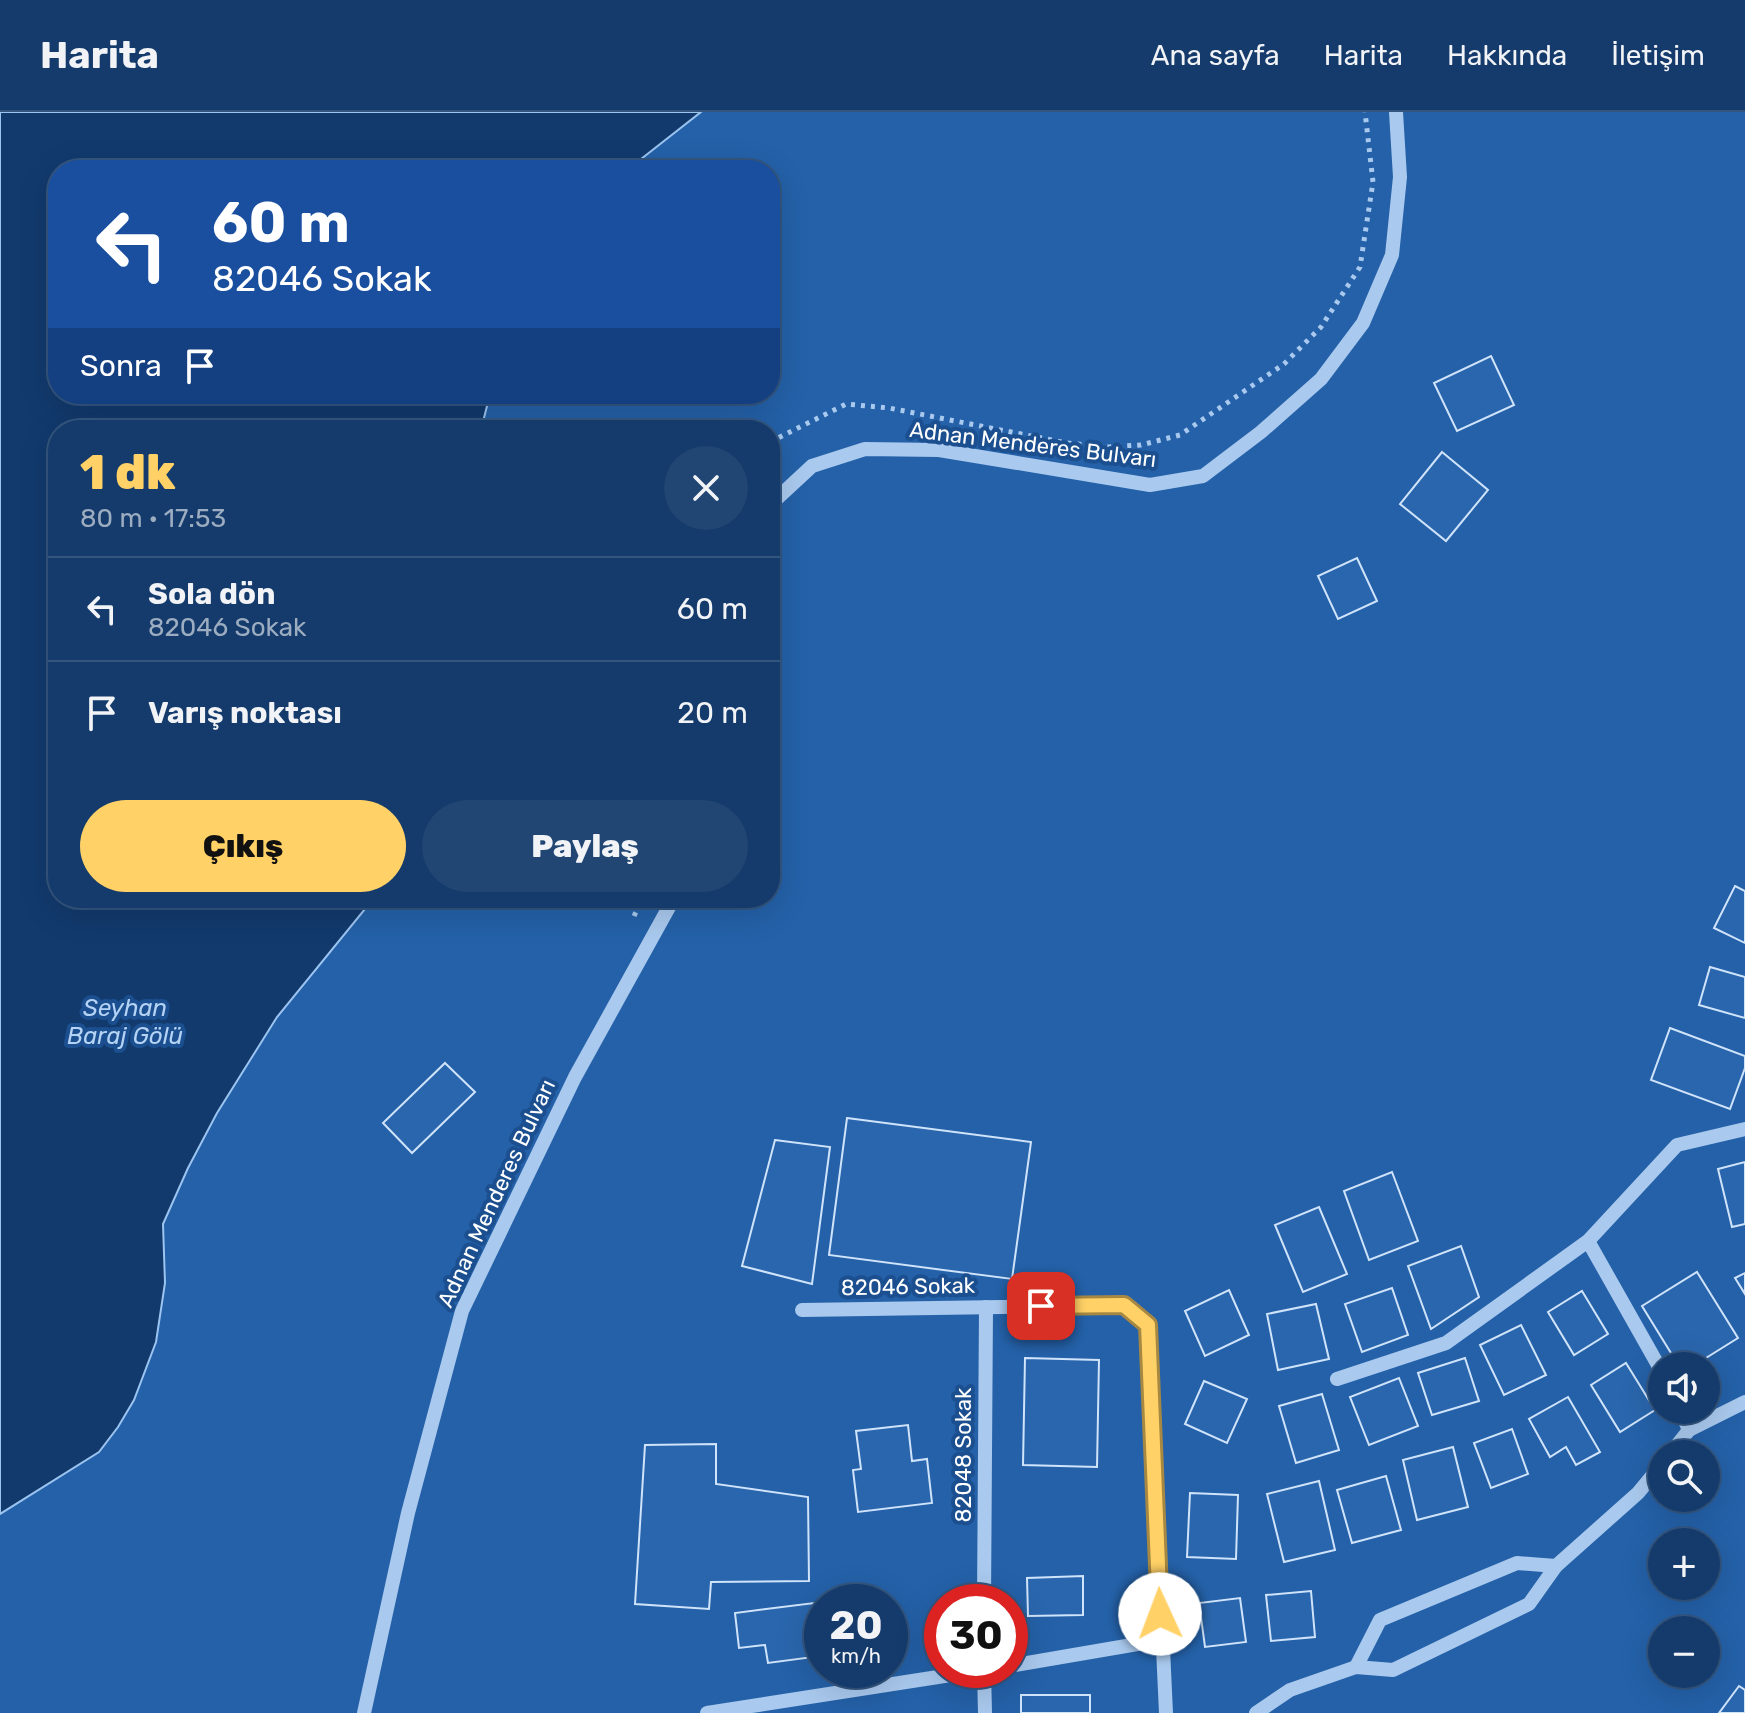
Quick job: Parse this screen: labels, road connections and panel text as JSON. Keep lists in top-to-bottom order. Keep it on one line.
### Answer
{"streets":{"street":["Adnan Menderes Bulvarı","82046 Sokak","82048 Sokak"]},"crossings":[["82046 Sokak","82048 Sokak"]],"water":["Seyhan Baraj Gölü"],"page":{"header":"Harita","nav":["Ana sayfa","Harita","Hakkında","İletişim"],"turn":["60 m","82046 Sokak"],"then":"Sonra","heading":["1 dk","80 m · 17:53"],"list":[{"name":"Sola dön","note":"82046 Sokak","value":"60 m"},{"name":"Varış noktası","value":"20 m"}],"buttons":["Çıkış","Paylaş"],"map_buttons":["+","−"],"speed":"20 km/h","limit":"30"}}
